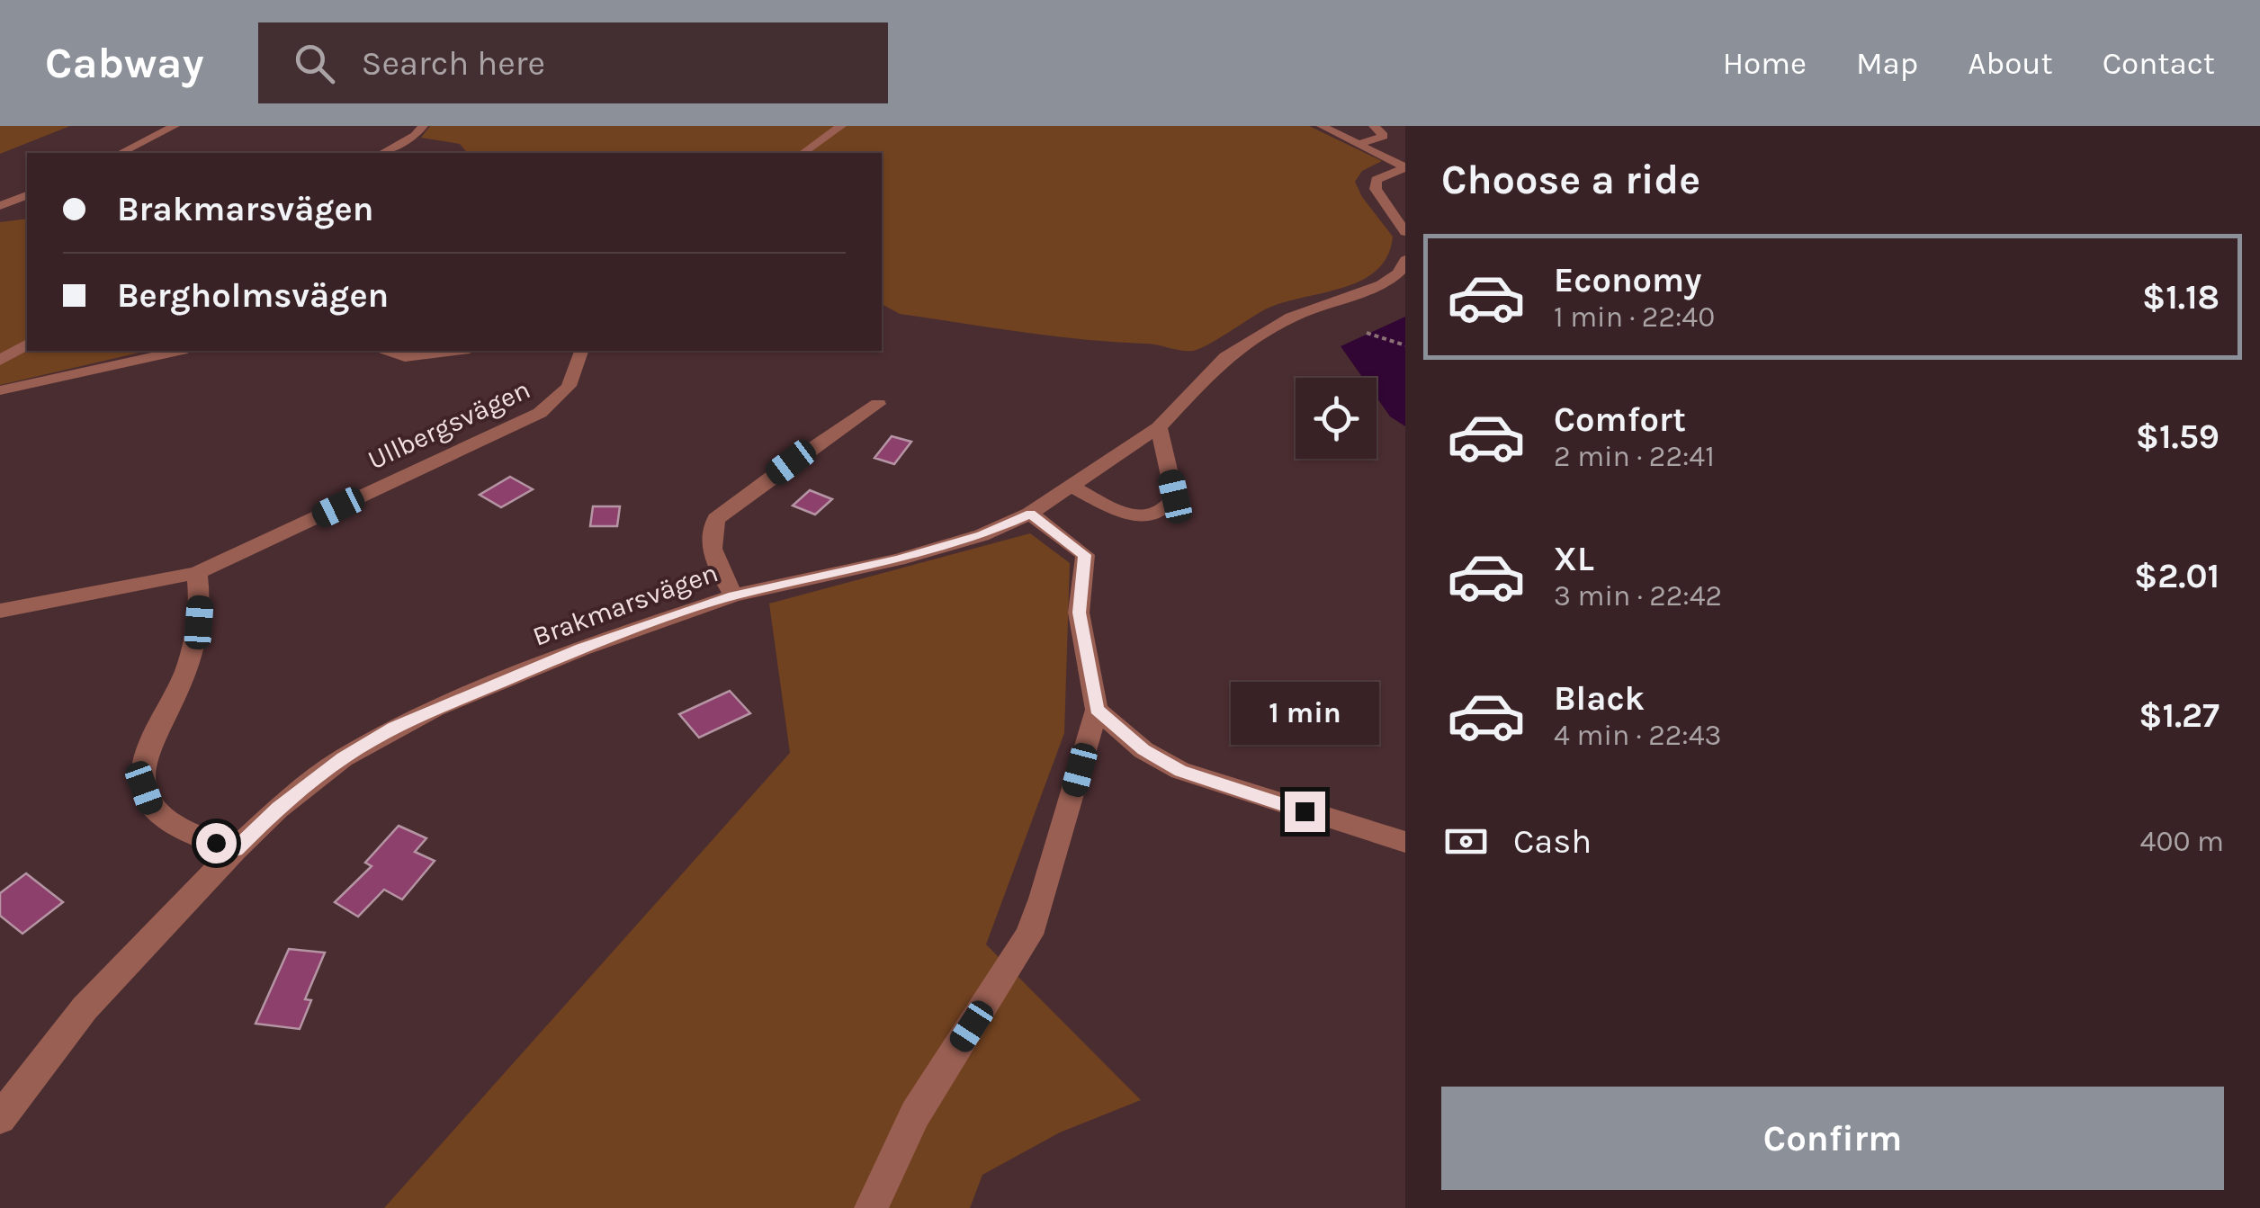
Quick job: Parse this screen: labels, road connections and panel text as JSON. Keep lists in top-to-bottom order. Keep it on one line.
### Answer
{"streets":{"street":["Ullbergsvägen","Brakmarsvägen"]},"page":{"header":"Cabway","search":"Search here","nav":["Home","Map","About","Contact"],"heading":"Choose a ride","banner":["Brakmarsvägen","Bergholmsvägen"],"list":[{"name":"Economy","note":"1 min · 22:40","value":"$1.18"},{"name":"Comfort","note":"2 min · 22:41","value":"$1.59"},{"name":"XL","note":"3 min · 22:42","value":"$2.01"},{"name":"Black","note":"4 min · 22:43","value":"$1.27"}],"bubble":"1 min","pay":["Cash","400 m"],"buttons":"Confirm"}}
